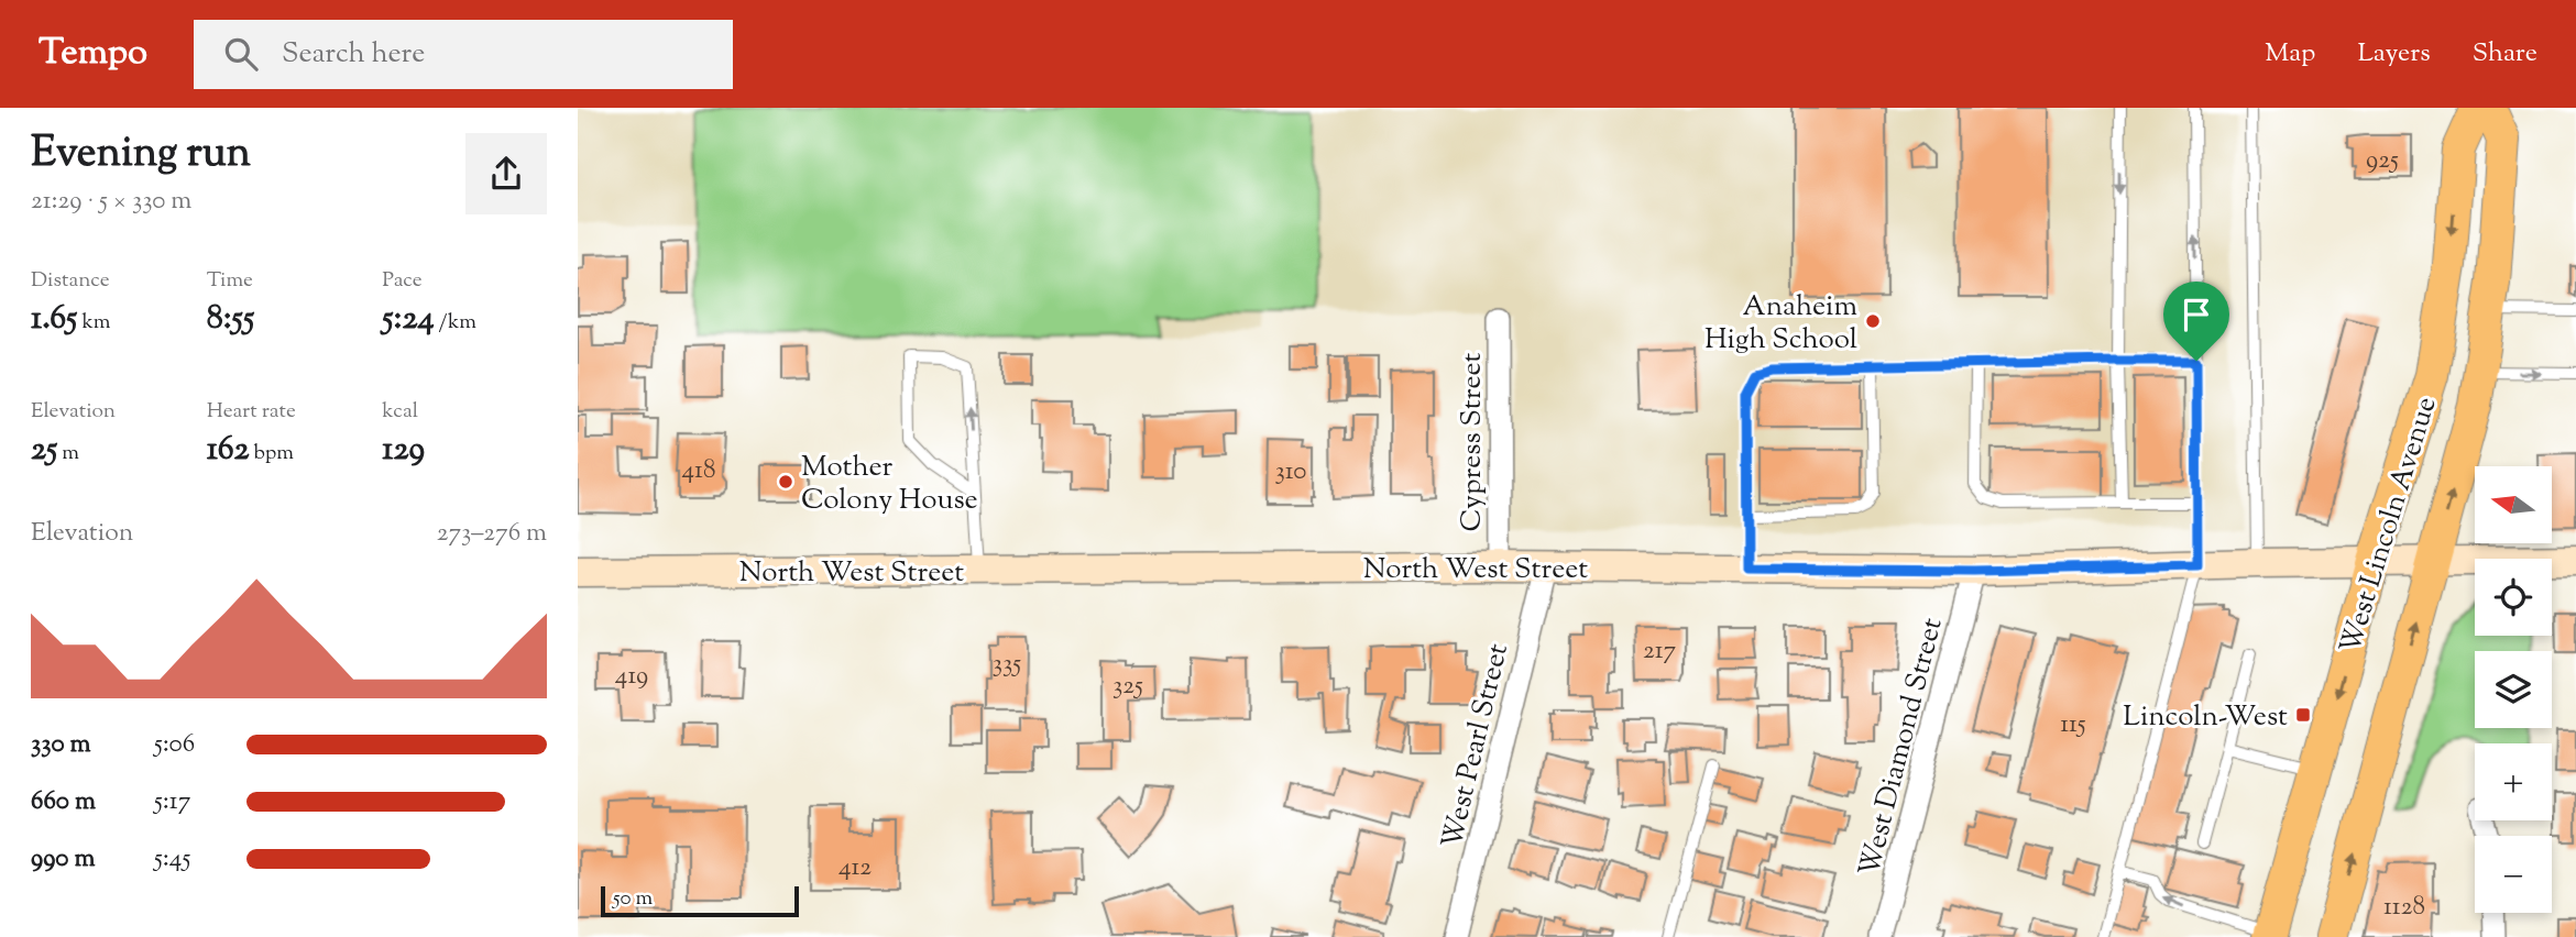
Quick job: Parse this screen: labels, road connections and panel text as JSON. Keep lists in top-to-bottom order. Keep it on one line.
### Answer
{"streets":{"main road":["West Lincoln Avenue"],"street":["Cypress Street","North West Street","West Pearl Street","West Diamond Street"]},"crossings":[["Cypress Street","North West Street"],["West Lincoln Avenue","North West Street"],["North West Street","West Pearl Street"],["North West Street","West Diamond Street"]],"places":{"other":["Anaheim High School","Mother Colony House"],"transit":["Lincoln-West"]},"house_numbers":["925","418","310","217","335","419","325","115","412","1128"],"scale_bar":"50 m","north":"left","page":{"header":"Tempo","search":"Search here","nav":["Map","Layers","Share"],"heading":["Evening run","21:29 · 5 × 330 m"],"stats":[["Distance","1.65 km"],["Time","8:55"],["Pace","5:24 /km"],["Elevation","25 m"],["Heart rate","162 bpm"],["kcal","129"]],"map_buttons":["+","−"],"chart":["Elevation","273–276 m"],"list":[{"name":"330 m","note":"5:06"},{"name":"660 m","note":"5:17"},{"name":"990 m","note":"5:45"}],"scale":"50 m"}}
